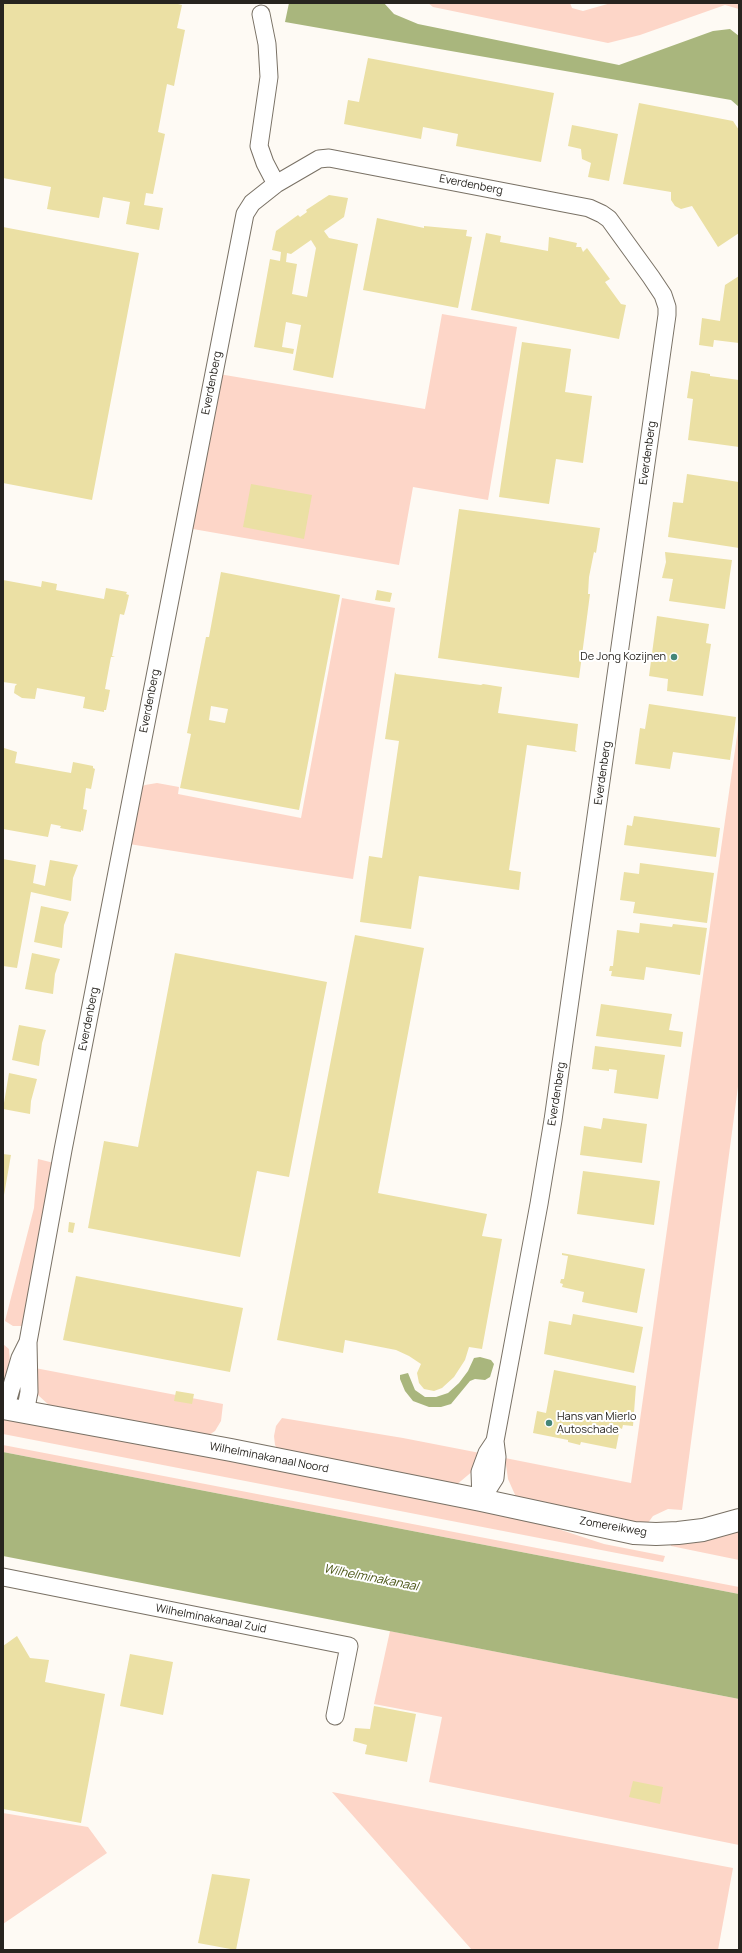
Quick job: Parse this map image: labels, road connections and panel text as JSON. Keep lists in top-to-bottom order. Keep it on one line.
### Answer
{"streets":{"street":["Everdenberg","Wilhelminakanaal Noord","Zomereikweg","Wilhelminakanaal Zuid"]},"crossings":[["Everdenberg","Wilhelminakanaal Noord"],["Wilhelminakanaal Noord","Zomereikweg"]],"water":["Wilhelminakanaal"],"places":["De Jong Kozijnen","Hans van Mierlo Autoschade"]}
